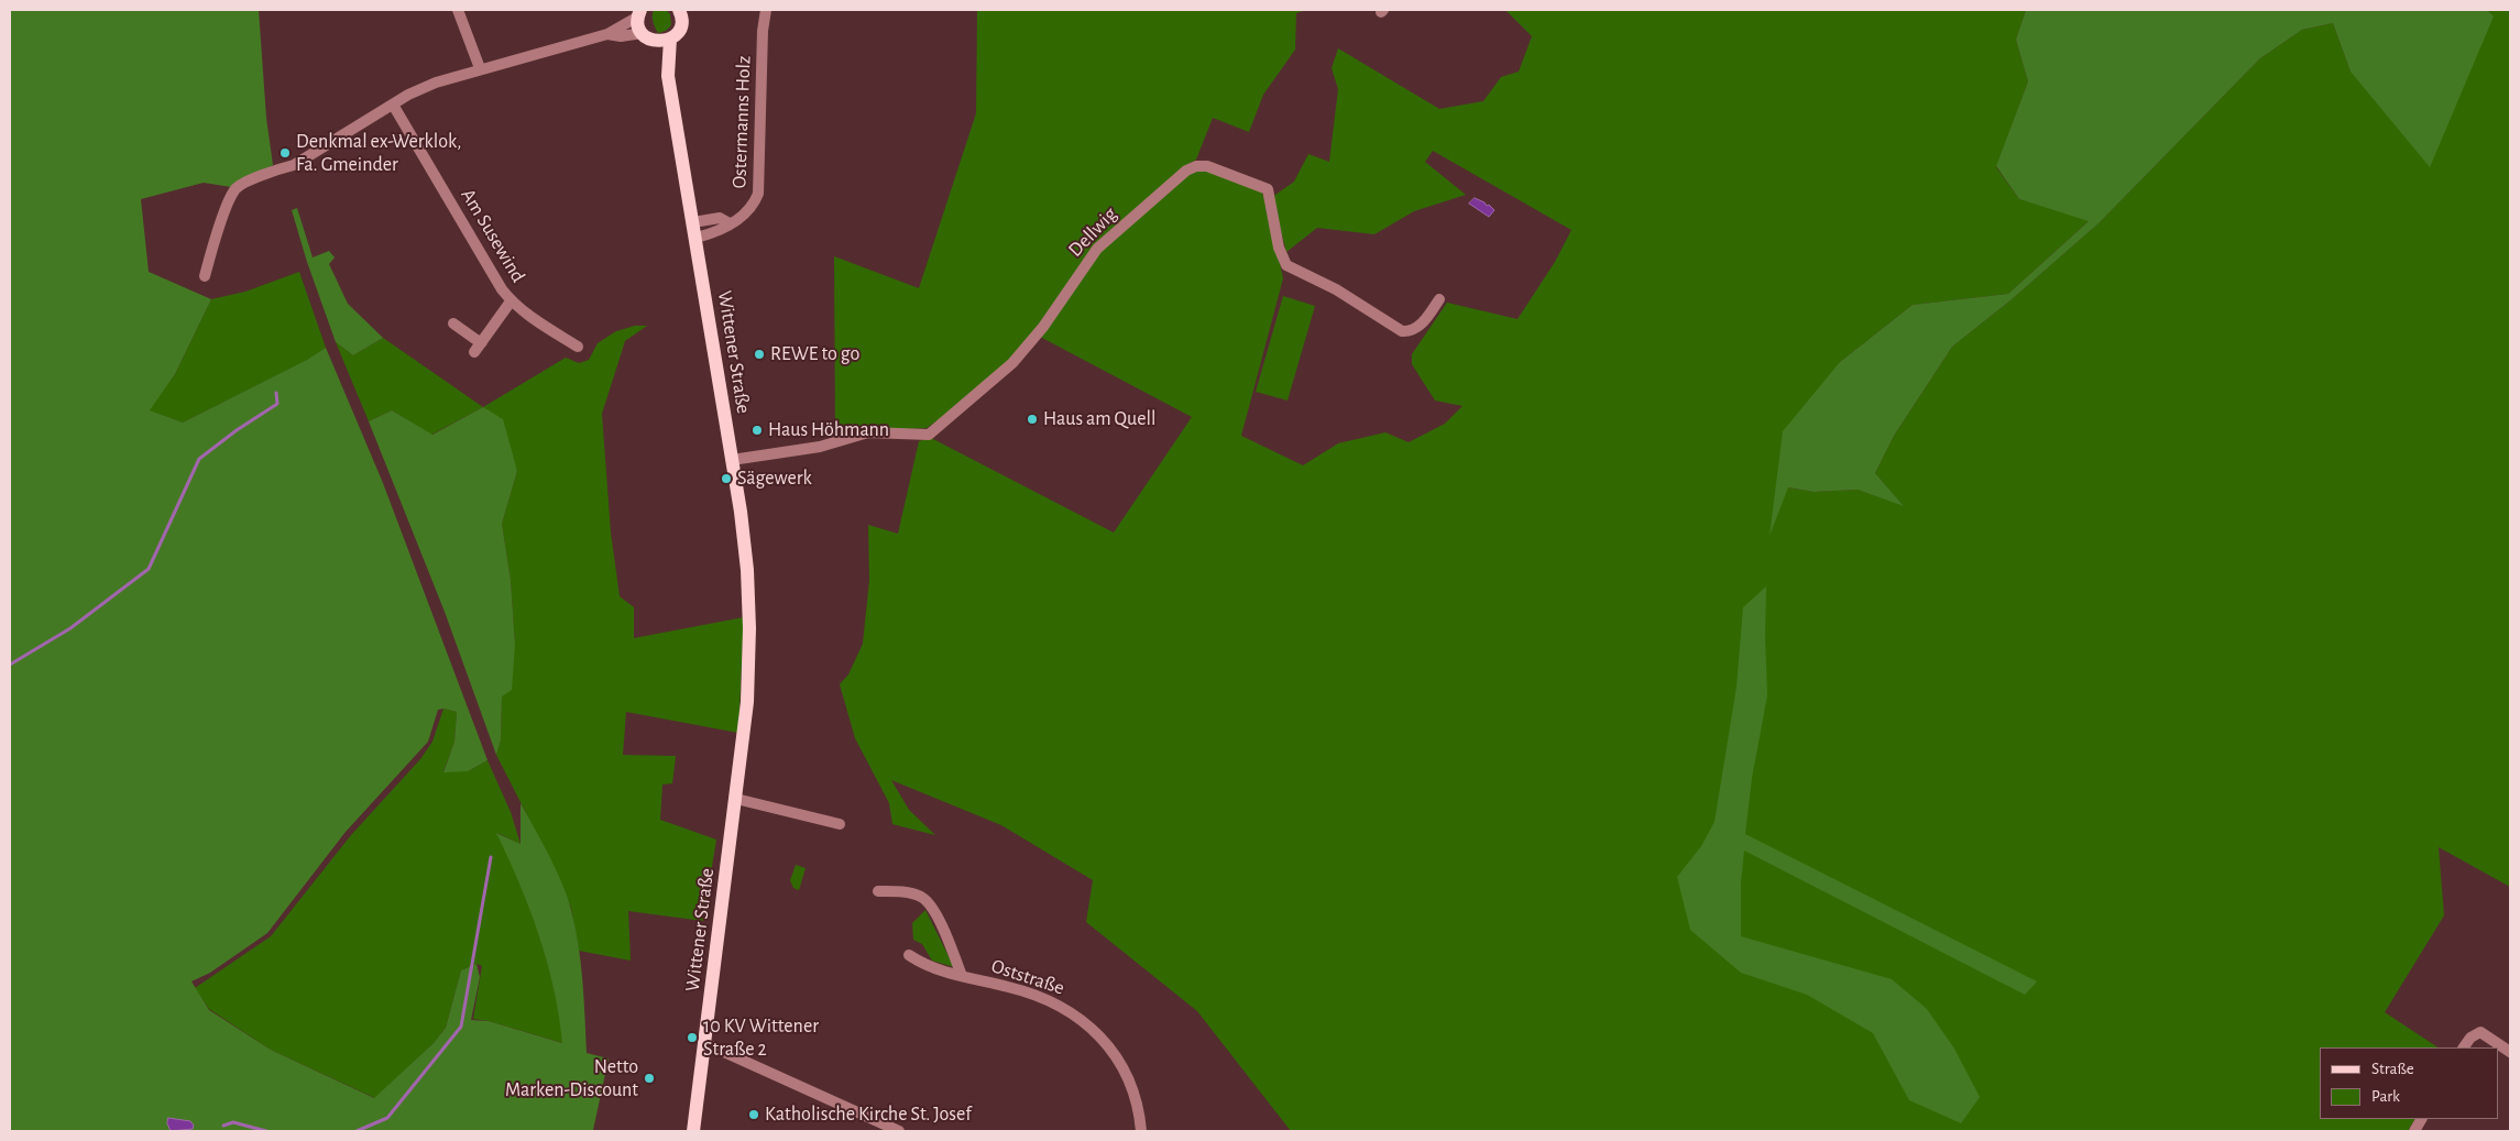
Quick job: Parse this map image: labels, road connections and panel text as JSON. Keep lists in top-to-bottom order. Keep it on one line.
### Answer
{"streets":{"main road":["Wittener Straße"],"street":["Ostermanns Holz","Dellwig","Am Susewind","Oststraße"]},"crossings":[["Ostermanns Holz","Wittener Straße"],["Dellwig","Wittener Straße"]],"places":["Denkmal ex-Werklok, Fa. Gmeinder","REWE to go","Haus am Quell","Haus Höhmann","Sägewerk","10 KV Wittener Straße 2","Netto Marken-Discount","Katholische Kirche St. Josef"],"legend":["Straße","Park"]}
